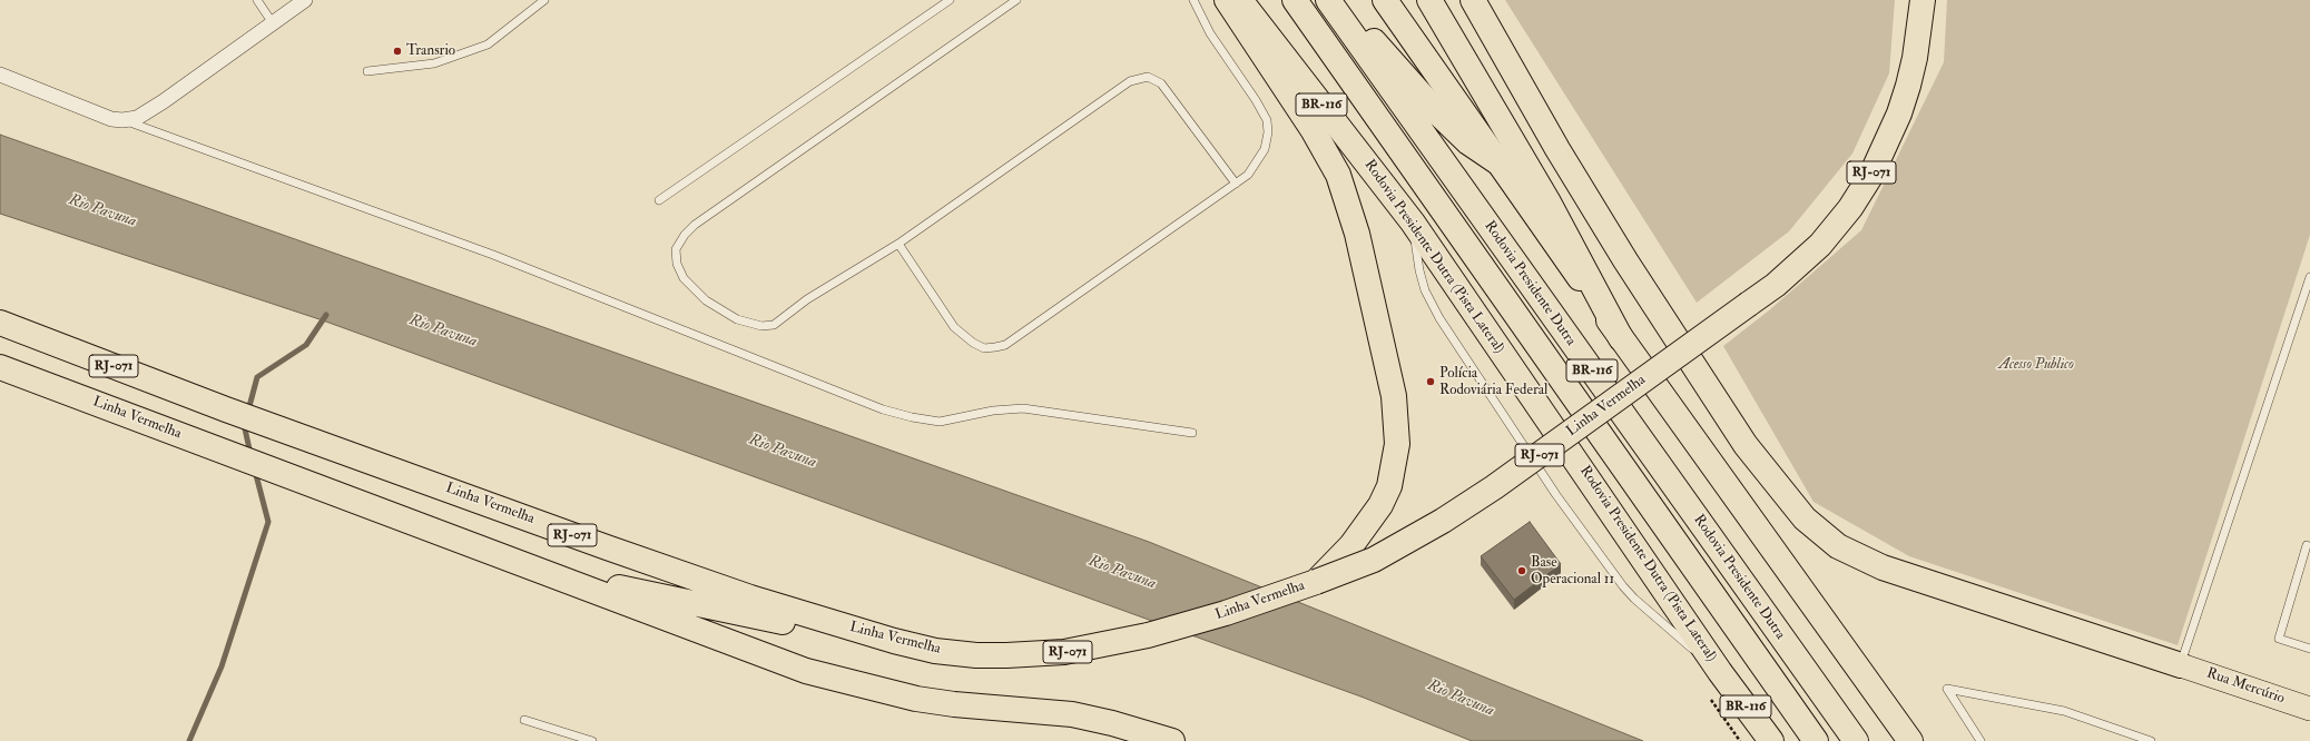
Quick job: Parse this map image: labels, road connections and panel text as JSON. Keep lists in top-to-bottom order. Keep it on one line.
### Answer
{"streets":{"highway":["BR-116","RJ-071","Rodovia Presidente Dutra (Pista Lateral)","Rodovia Presidente Dutra","Linha Vermelha"],"main road":["Rua Mercúrio"]},"crossings":[["RJ-071","Linha Vermelha"]],"water":["Rio Pavuna"],"parks":["Acesso Publico"],"places":["Transrio","Polícia Rodoviária Federal","Base Operacional 11"]}
